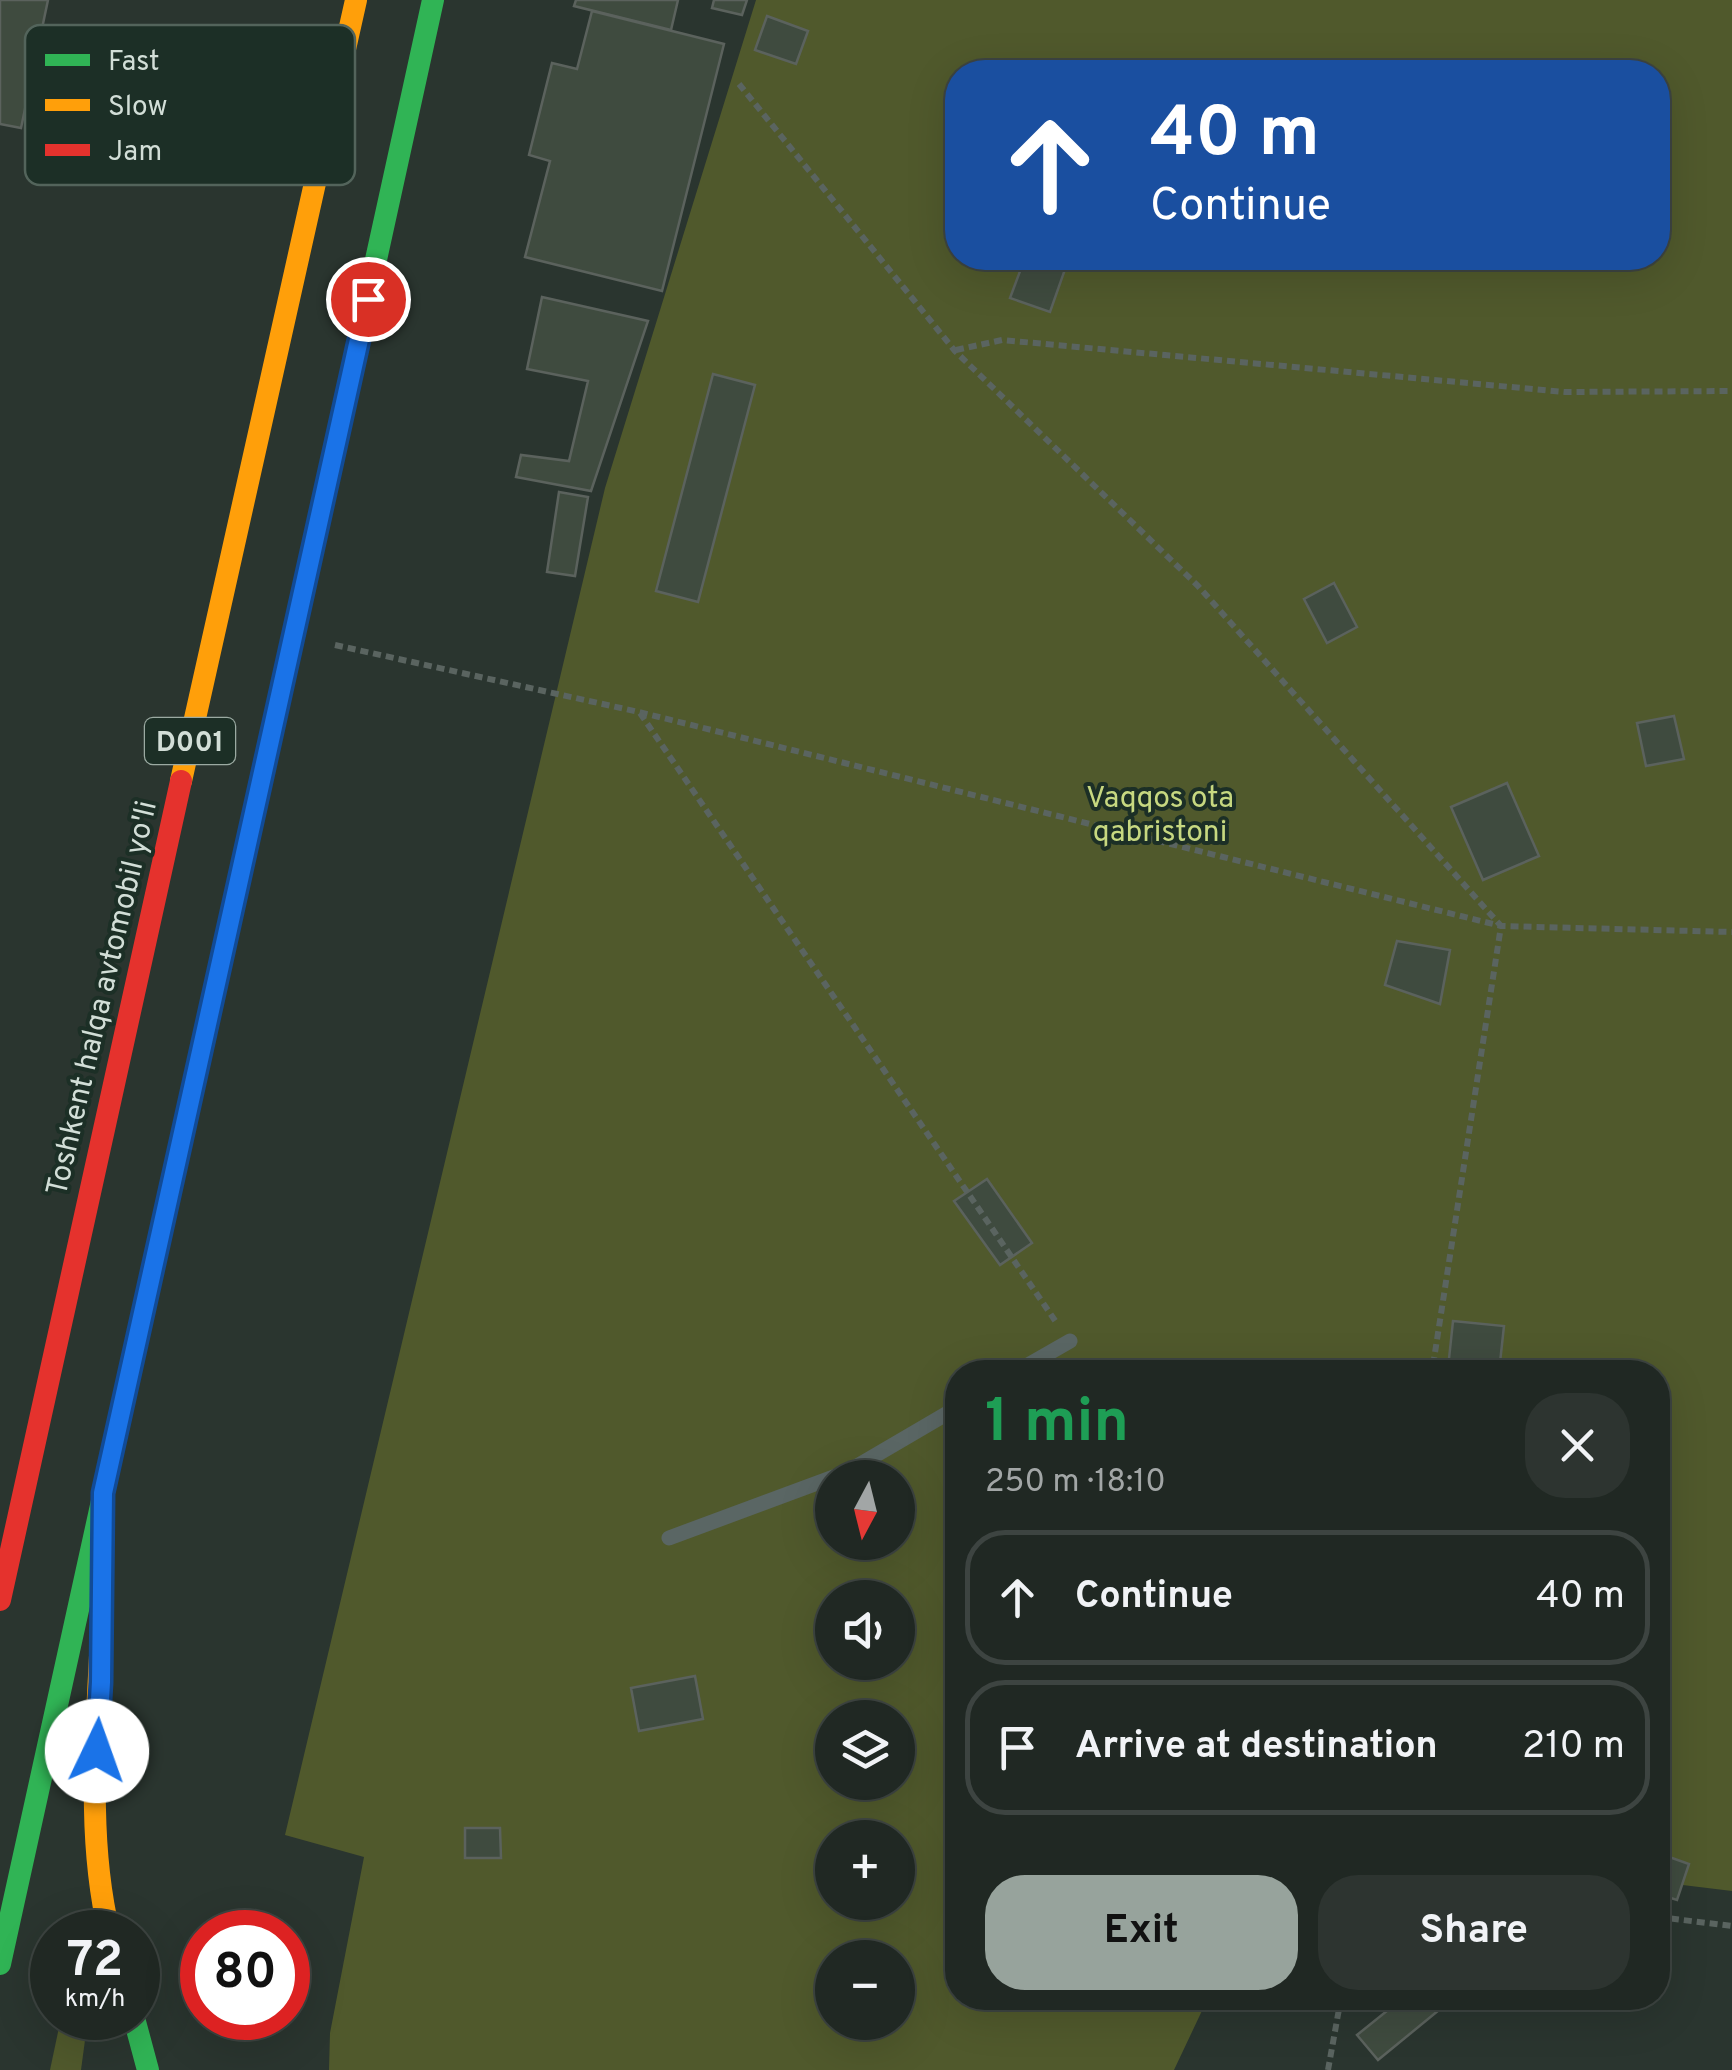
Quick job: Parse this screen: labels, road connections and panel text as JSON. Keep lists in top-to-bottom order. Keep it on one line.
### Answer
{"streets":{"highway":["D001","Toshkent halqa avtomobil yo'li"]},"parks":["Vaqqos ota qabristoni"],"legend":["Fast","Slow","Jam"],"north":"bottom","page":{"turn":["40 m","Continue"],"heading":["1 min","250 m · 18:10"],"map_buttons":["+","−"],"list":[{"name":"Continue","value":"40 m"},{"name":"Arrive at destination","value":"210 m"}],"buttons":["Exit","Share"],"speed":"72 km/h","limit":"80"}}
